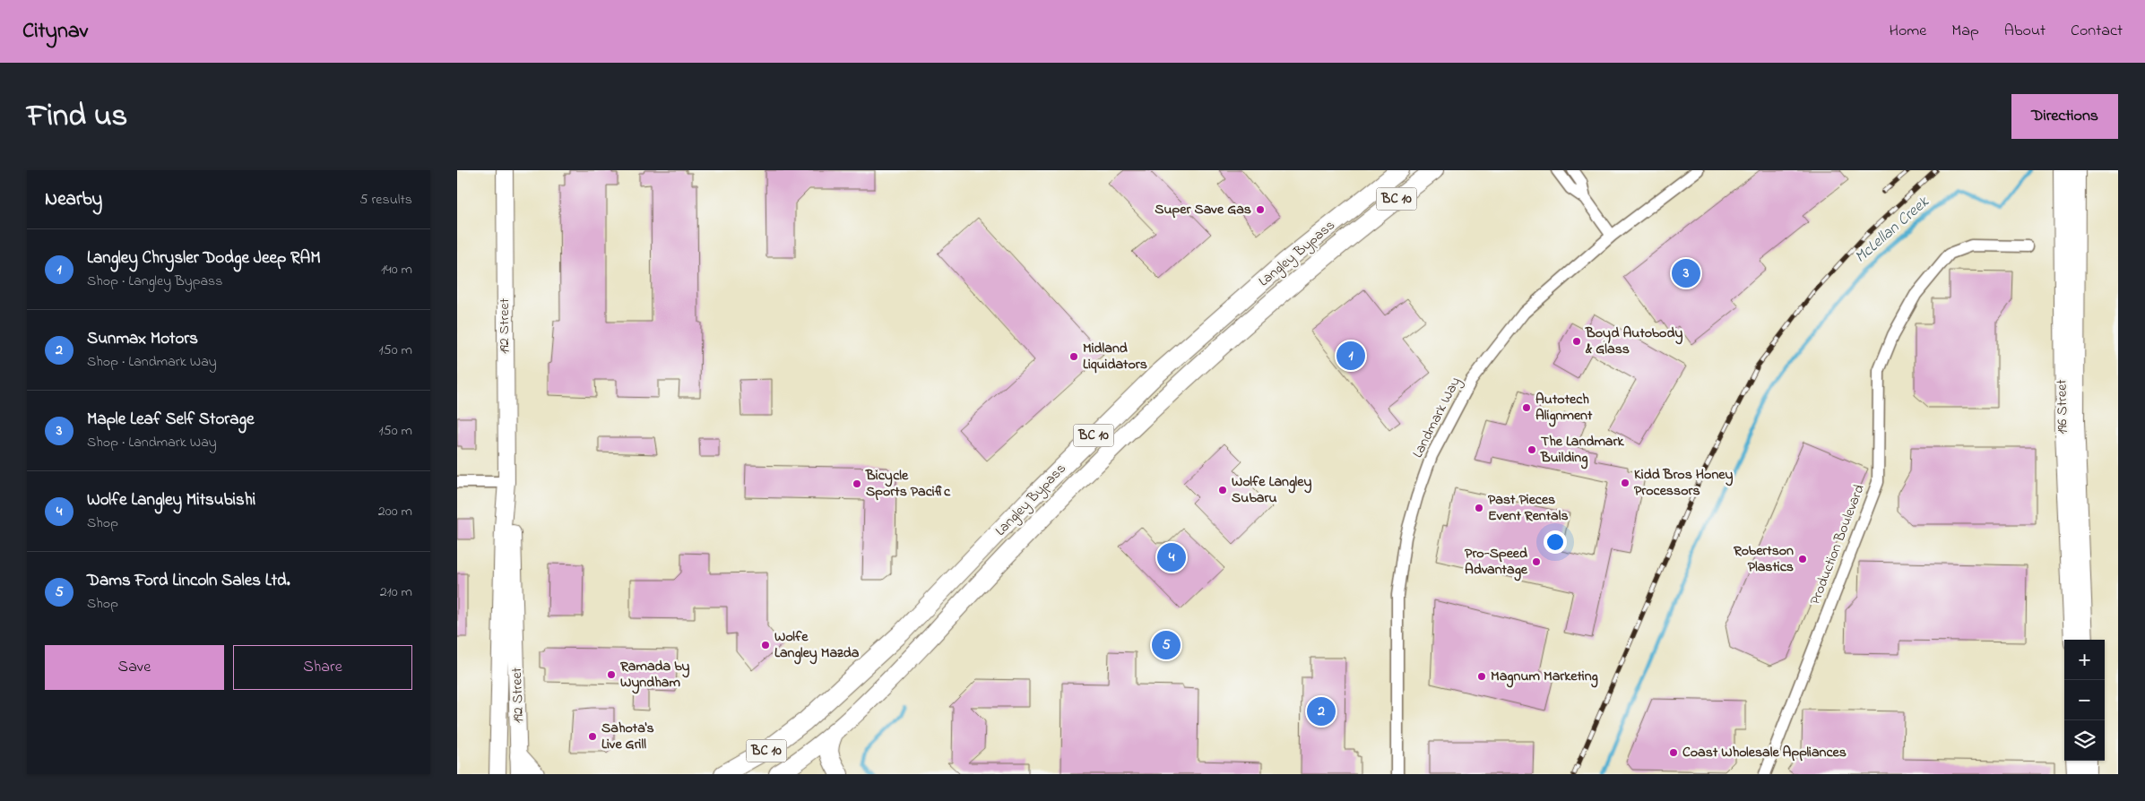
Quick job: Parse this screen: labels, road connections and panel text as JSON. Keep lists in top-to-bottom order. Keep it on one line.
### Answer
{"streets":{"highway":["BC 10","Langley Bypass"],"main road":["192 Street","196 Street"],"street":["Landmark Way","Production Boulevard"]},"water":["McLellan Creek"],"places":["Super Save Gas","Boyd Autobody & Glass","Midland Liquidators","Autotech Alignment","The Landmark Building","Kidd Bros Honey Processors","Bicycle Sports Pacific","Wolfe Langley Subaru","Past Pieces Event Rentals","Robertson Plastics","Pro-Speed Advantage","Wolfe Langley Mazda","Ramada by Wyndham","Magnum Marketing","Sahota's Live Grill","Coast Wholesale Appliances"],"page":{"header":"Citynav","nav":["Home","Map","About","Contact"],"title":"Find us","buttons":["Directions",["Save","Share"]],"heading":["Nearby","5 results"],"list":[{"mark":"1","name":"Langley Chrysler Dodge Jeep RAM","note":"Shop · Langley Bypass","value":"140 m"},{"mark":"2","name":"Sunmax Motors","note":"Shop · Landmark Way","value":"150 m"},{"mark":"3","name":"Maple Leaf Self Storage","note":"Shop · Landmark Way","value":"150 m"},{"mark":"4","name":"Wolfe Langley Mitsubishi","note":"Shop","value":"200 m"},{"mark":"5","name":"Dams Ford Lincoln Sales Ltd.","note":"Shop","value":"210 m"}],"pins":["3","1","4","5","2"],"map_buttons":["+","−"]}}
